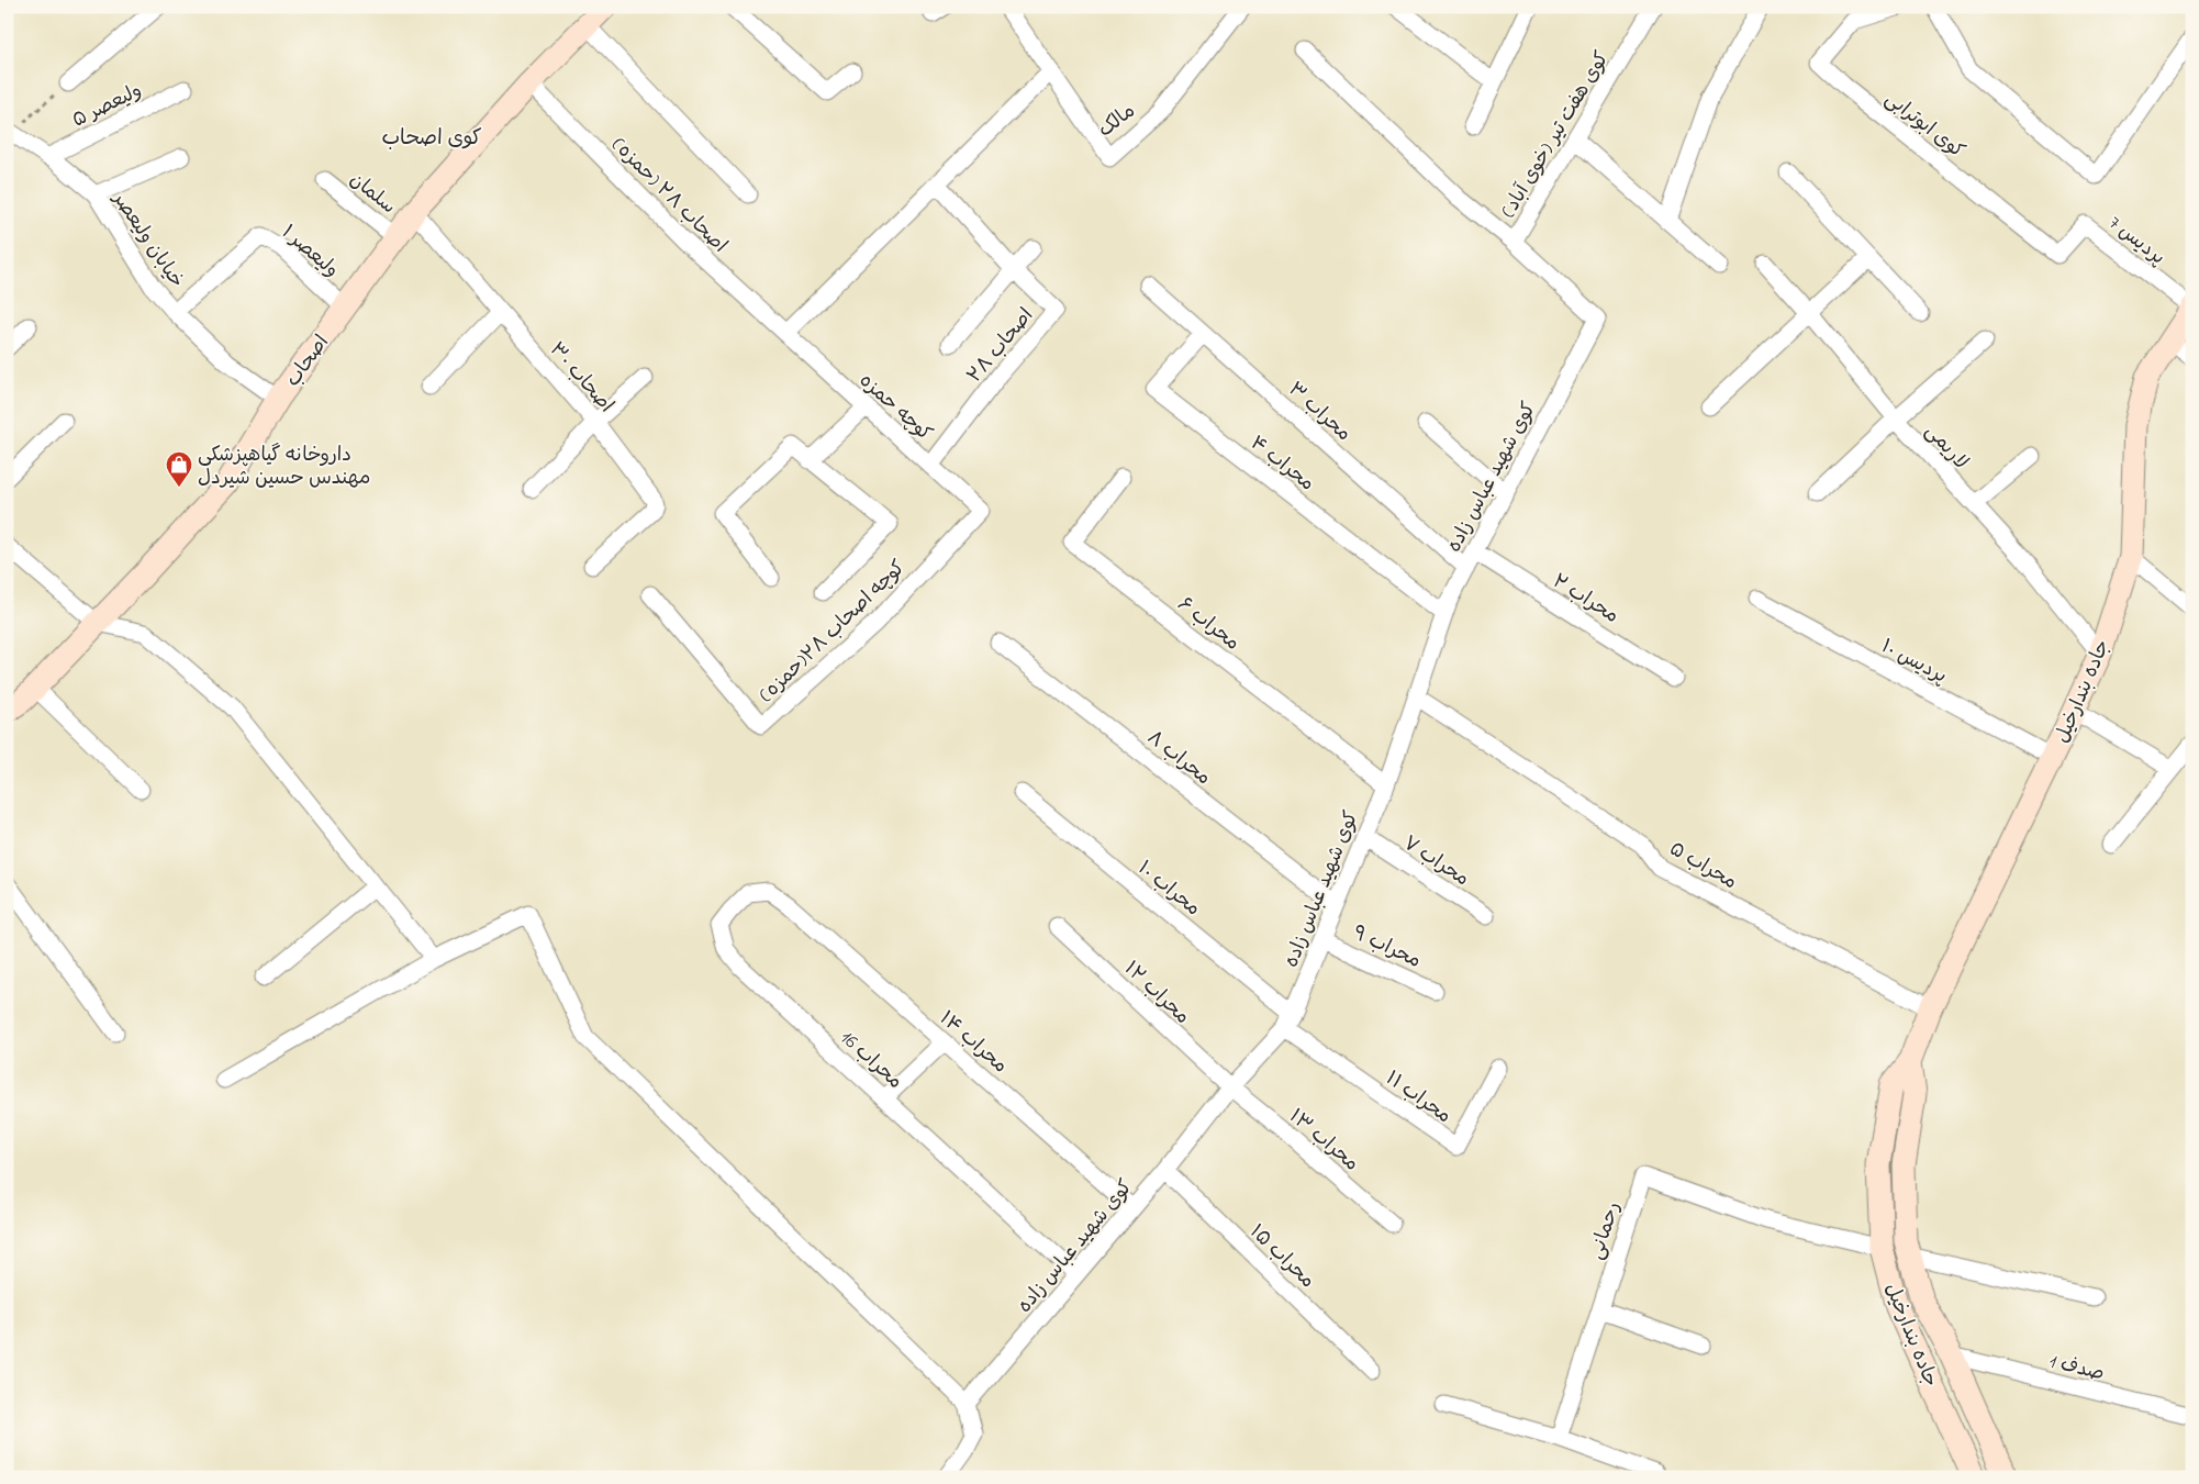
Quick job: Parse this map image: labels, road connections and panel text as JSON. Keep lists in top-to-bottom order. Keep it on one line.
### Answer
{"streets":{"main road":["اصحاب","جاده بندارخیل"],"street":["ولیعصر ۵","مالک","کوی ابوترابی","کوی هفت تیر (خوی آباد)","سلمان","اصحاب ۲۸ (حمزه)","خیابان ولیعصر","پردیس 7","ولیعصر ۱","اصحاب ۲۸","اصحاب ۳۰","کوچه حمزه","محراب ۳","لاریمی","محراب ۴","کوی شهید عباس زاده","محراب ۲","محراب ۶","کوچه اصحاب ۲۸(حمزه)","پردیس ۱۰","محراب ۸","محراب ۷","محراب ۵","محراب ۱۰","محراب ۹","محراب ۱۲","محراب ۱۴","محراب 16","محراب ۱۱","محراب ۱۳","رحمانی","محراب ۱۵","صدف 1"]},"crossings":[["ولیعصر ۵","خیابان ولیعصر"],["کوی ابوترابی","پردیس 7"],["کوی هفت تیر (خوی آباد)","کوی شهید عباس زاده"],["سلمان","اصحاب"],["اصحاب ۲۸ (حمزه)","اصحاب"],["اصحاب ۲۸ (حمزه)","کوچه حمزه"],["خیابان ولیعصر","ولیعصر ۱"],["خیابان ولیعصر","اصحاب"],["پردیس 7","جاده بندارخیل"],["ولیعصر ۱","اصحاب"],["اصحاب ۲۸","کوچه حمزه"],["اصحاب","اصحاب ۳۰"],["کوچه حمزه","کوچه اصحاب ۲۸(حمزه)"],["محراب ۳","محراب ۴"],["محراب ۳","کوی شهید عباس زاده"],["لاریمی","جاده بندارخیل"],["محراب ۴","کوی شهید عباس زاده"],["کوی شهید عباس زاده","محراب ۲"],["کوی شهید عباس زاده","محراب ۶"],["کوی شهید عباس زاده","محراب ۸"],["کوی شهید عباس زاده","محراب ۷"],["کوی شهید عباس زاده","محراب ۵"],["کوی شهید عباس زاده","محراب ۱۰"],["کوی شهید عباس زاده","محراب ۹"],["کوی شهید عباس زاده","محراب ۱۲"],["کوی شهید عباس زاده","محراب ۱۴"],["کوی شهید عباس زاده","محراب 16"],["کوی شهید عباس زاده","محراب ۱۱"],["کوی شهید عباس زاده","محراب ۱۳"],["کوی شهید عباس زاده","محراب ۱۵"],["پردیس ۱۰","جاده بندارخیل"],["جاده بندارخیل","محراب ۵"],["جاده بندارخیل","رحمانی"],["جاده بندارخیل","صدف 1"],["محراب ۱۰","محراب ۱۱"],["محراب ۱۲","محراب ۱۳"],["محراب ۱۴","محراب 16"]],"districts":["کوی اصحاب"],"places":{"shop":["داروخانه گیاهپزشکی مهندس حسین شیردل"]}}
